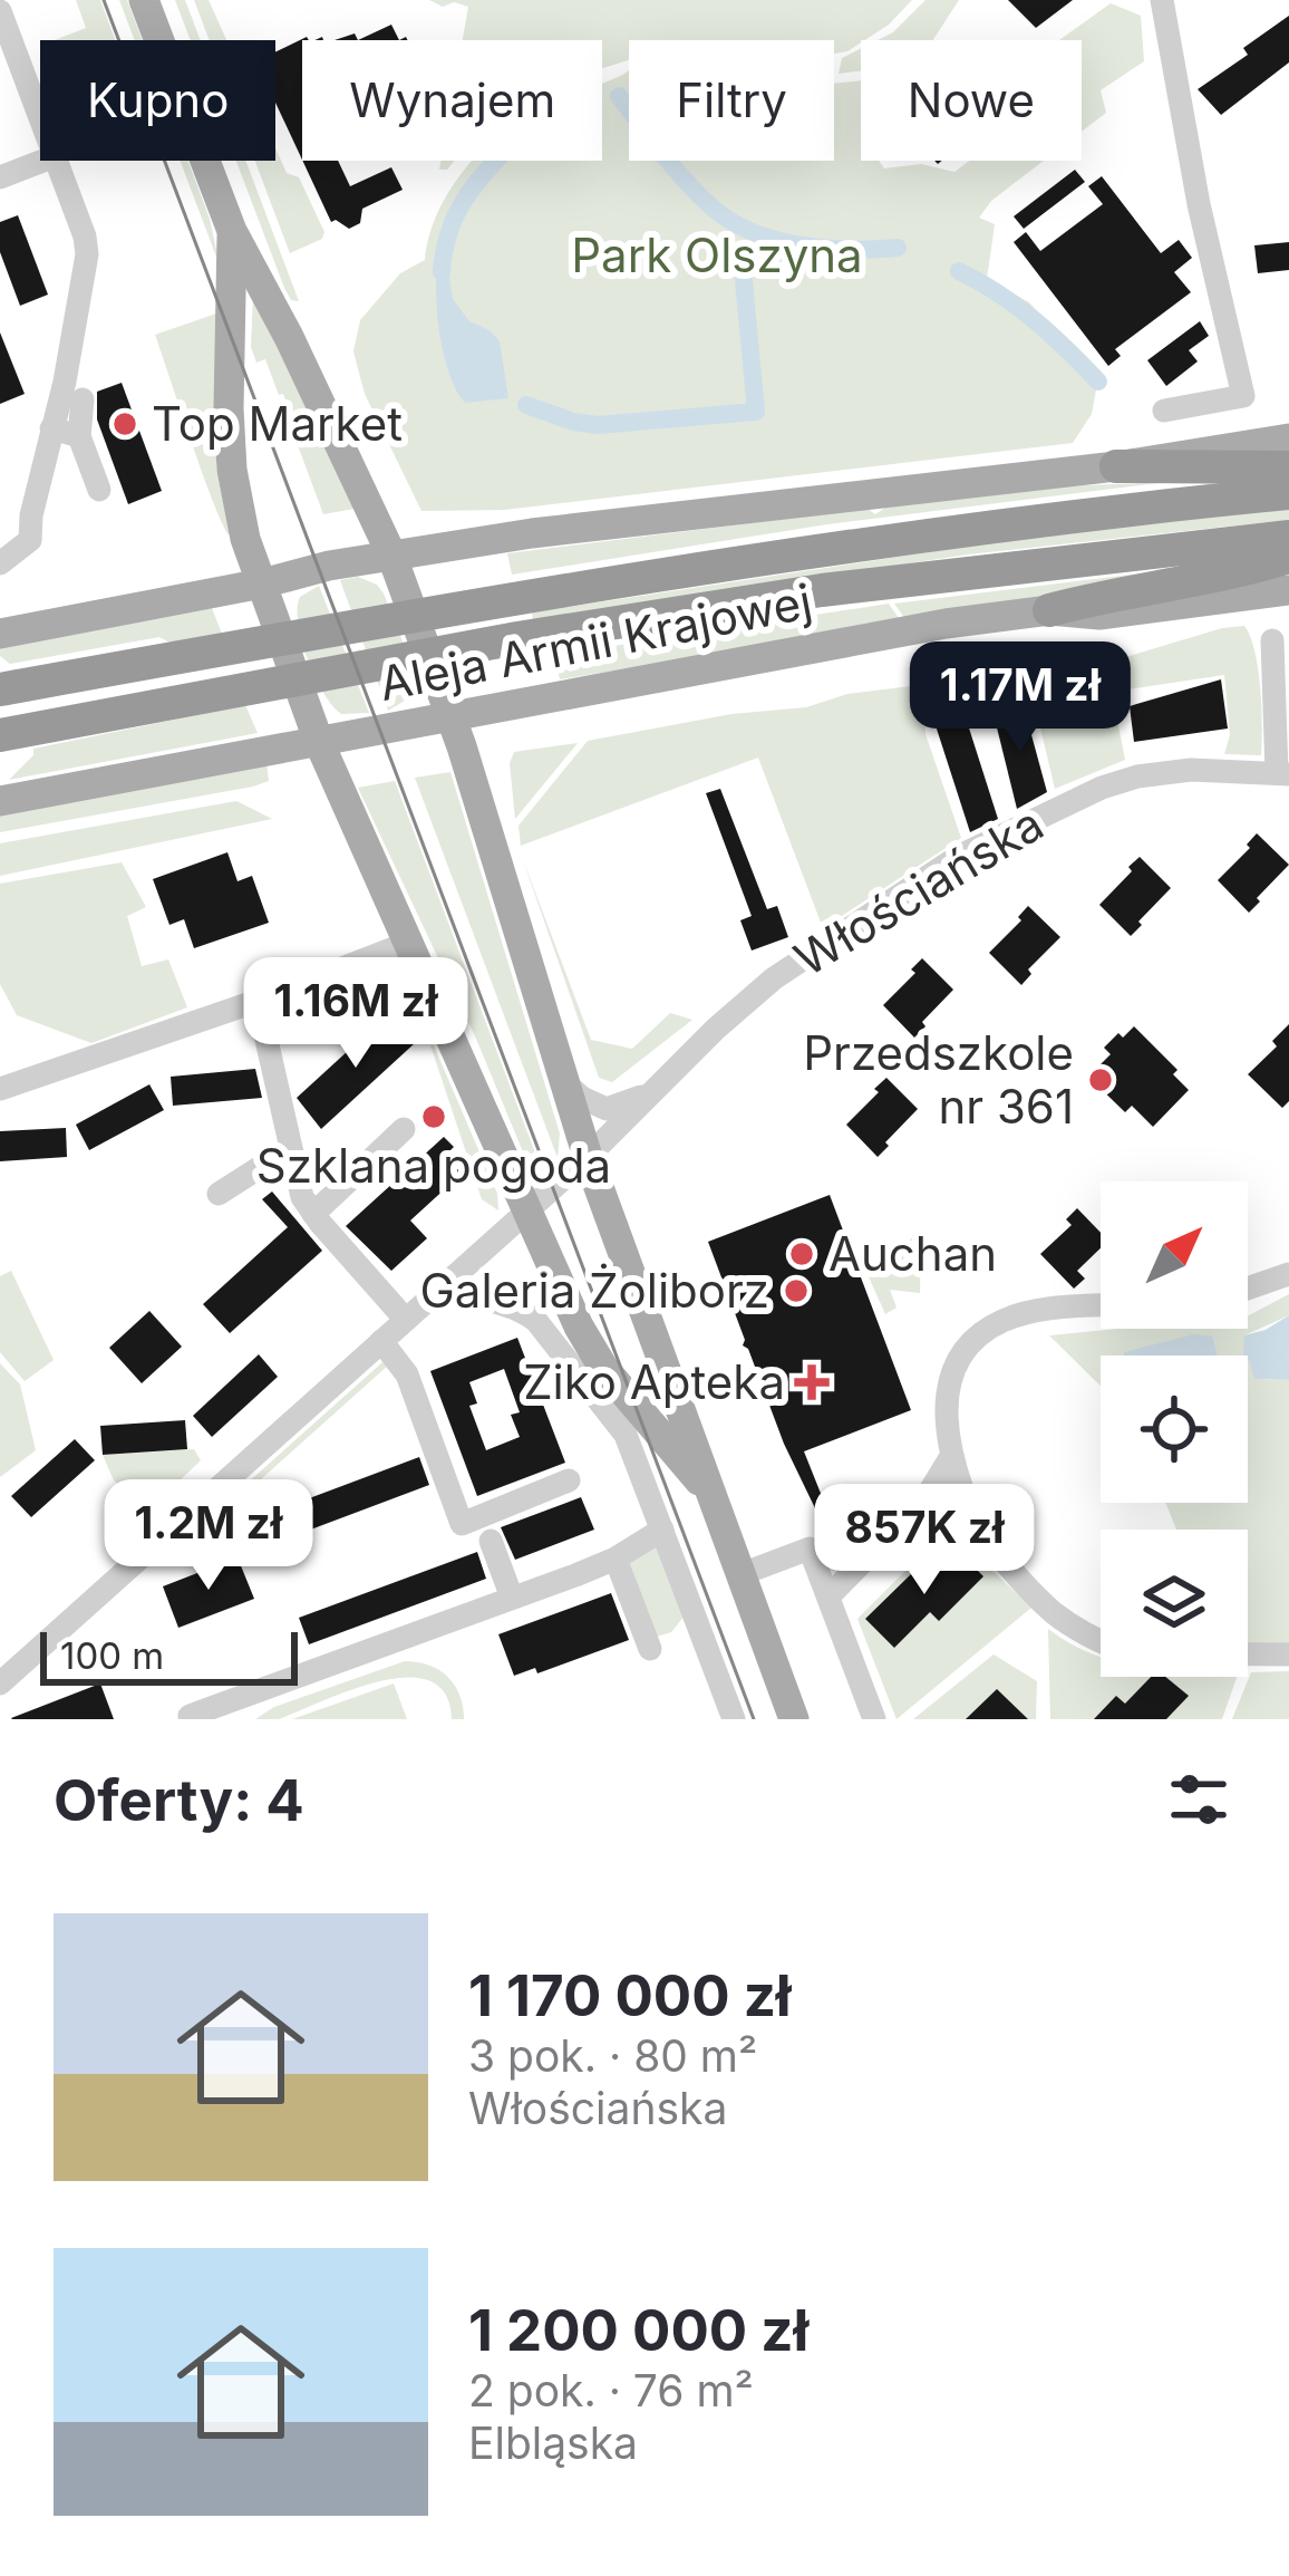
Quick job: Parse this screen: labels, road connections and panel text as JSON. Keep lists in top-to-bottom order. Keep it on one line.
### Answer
{"streets":{"highway":["Aleja Armii Krajowej"],"street":["Włościańska"]},"parks":["Park Olszyna"],"places":{"other":["Top Market","Przedszkole nr 361","Szklana pogoda","Auchan","Galeria Żoliborz"],"health":["Ziko Apteka"]},"scale_bar":"100 m","north":"top right","page":{"chip":["Kupno","Wynajem","Filtry","Nowe"],"price":["1.17M zł","1.16M zł","1.2M zł","857K zł"],"scale":"100 m","heading":"Oferty: 4","list":[{"name":"1 170 000 zł","note":"3 pok. · 80 m² · Włościańska"},{"name":"1 200 000 zł","note":"2 pok. · 76 m² · Elbląska"}]}}
